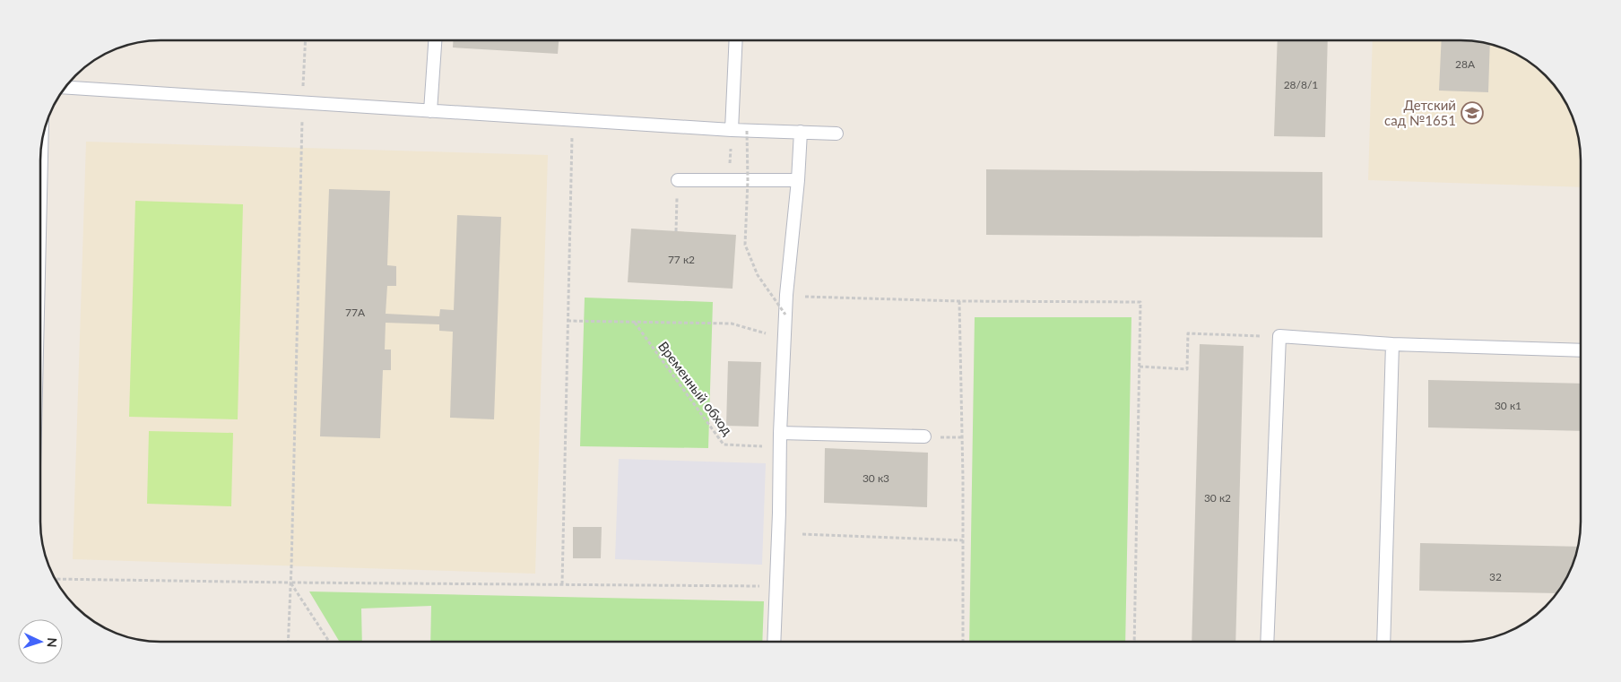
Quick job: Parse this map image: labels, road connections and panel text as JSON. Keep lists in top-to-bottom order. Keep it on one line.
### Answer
{"streets":{"path":["Временный обход"]},"places":{"school or university":["Детский сад №1651"]},"house_numbers":["28А","28/8/1","77 к2","77А","30 к1","30 к3","30 к2","32"],"north":"right"}
